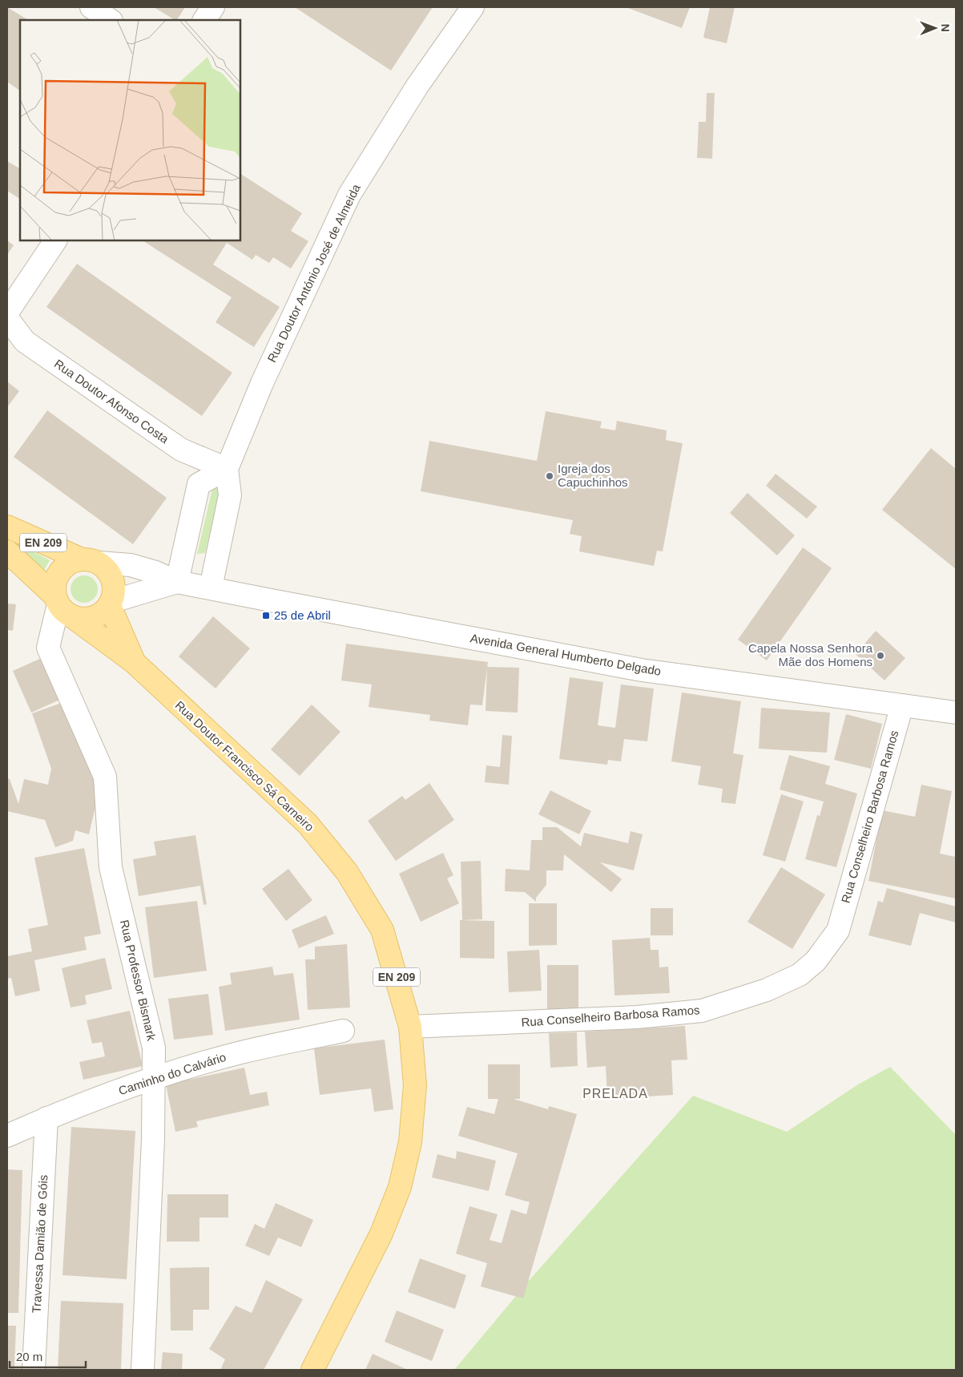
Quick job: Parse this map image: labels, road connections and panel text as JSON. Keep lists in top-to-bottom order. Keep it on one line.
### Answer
{"streets":{"main road":["EN 209","Avenida General Humberto Delgado","Rua Doutor Francisco Sá Carneiro"],"street":["Rua Doutor António José de Almeida","Rua Doutor Afonso Costa","Rua Conselheiro Barbosa Ramos","Rua Professor Bismark","Caminho do Calvário","Travessa Damião de Góis"]},"crossings":[["Rua Doutor António José de Almeida","Rua Doutor Afonso Costa"],["Rua Doutor António José de Almeida","Avenida General Humberto Delgado"],["EN 209","Avenida General Humberto Delgado"],["EN 209","Rua Doutor Francisco Sá Carneiro"],["EN 209","Rua Professor Bismark"],["Avenida General Humberto Delgado","Rua Doutor Francisco Sá Carneiro"],["Avenida General Humberto Delgado","Rua Conselheiro Barbosa Ramos"],["Avenida General Humberto Delgado","Rua Professor Bismark"],["Rua Doutor Francisco Sá Carneiro","Rua Conselheiro Barbosa Ramos"],["Rua Doutor Francisco Sá Carneiro","Rua Professor Bismark"],["Rua Professor Bismark","Caminho do Calvário"],["Caminho do Calvário","Travessa Damião de Góis"]],"districts":["PRELADA"],"places":{"other":["Igreja dos Capuchinhos","Capela Nossa Senhora Mãe dos Homens"],"transit":["25 de Abril"]},"scale_bar":"20 m","north":"right"}
